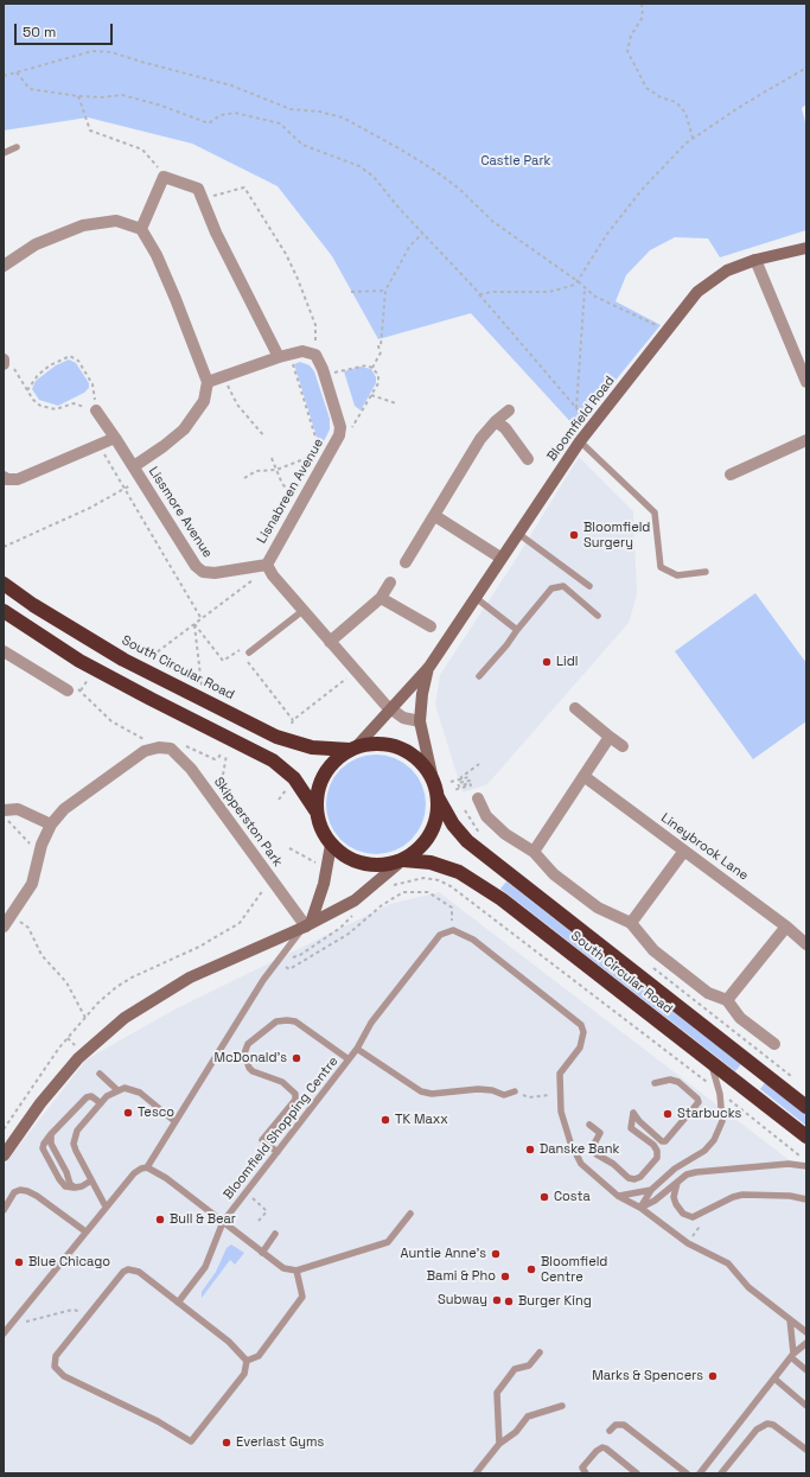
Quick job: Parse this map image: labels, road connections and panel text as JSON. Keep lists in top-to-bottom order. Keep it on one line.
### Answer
{"streets":{"highway":["South Circular Road"],"street":["Bloomfield Road","Lisnabreen Avenue","Lissmore Avenue","Skipperston Park","Lineybrook Lane"],"lane":["Bloomfield Shopping Centre"]},"crossings":[["Bloomfield Road","Lisnabreen Avenue"],["Bloomfield Road","South Circular Road"],["Lisnabreen Avenue","Lissmore Avenue"]],"parks":["Castle Park"],"places":["Bloomfield Surgery","Lidl","McDonald's","Tesco","Starbucks","TK Maxx","Danske Bank","Costa","Bull & Bear","Auntie Anne's","Blue Chicago","Bloomfield Centre","Bami & Pho","Subway","Burger King","Marks & Spencers","Everlast Gyms"],"scale_bar":"50 m"}
